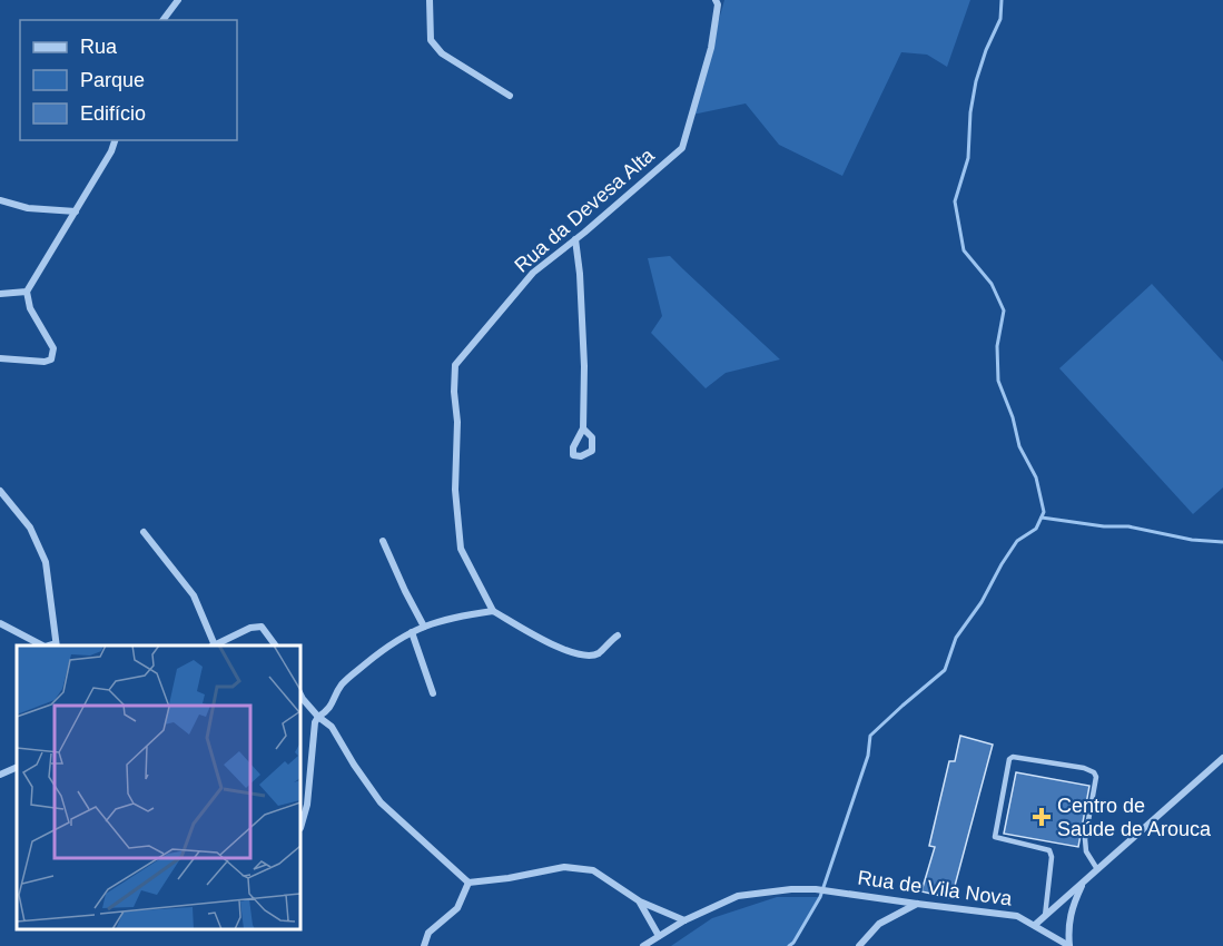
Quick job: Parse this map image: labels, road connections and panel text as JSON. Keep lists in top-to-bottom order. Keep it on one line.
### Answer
{"streets":{"street":["Rua da Devesa Alta","Rua de Vila Nova"]},"places":{"health":["Centro de Saúde de Arouca"]},"legend":["Rua","Parque","Edifício"]}
